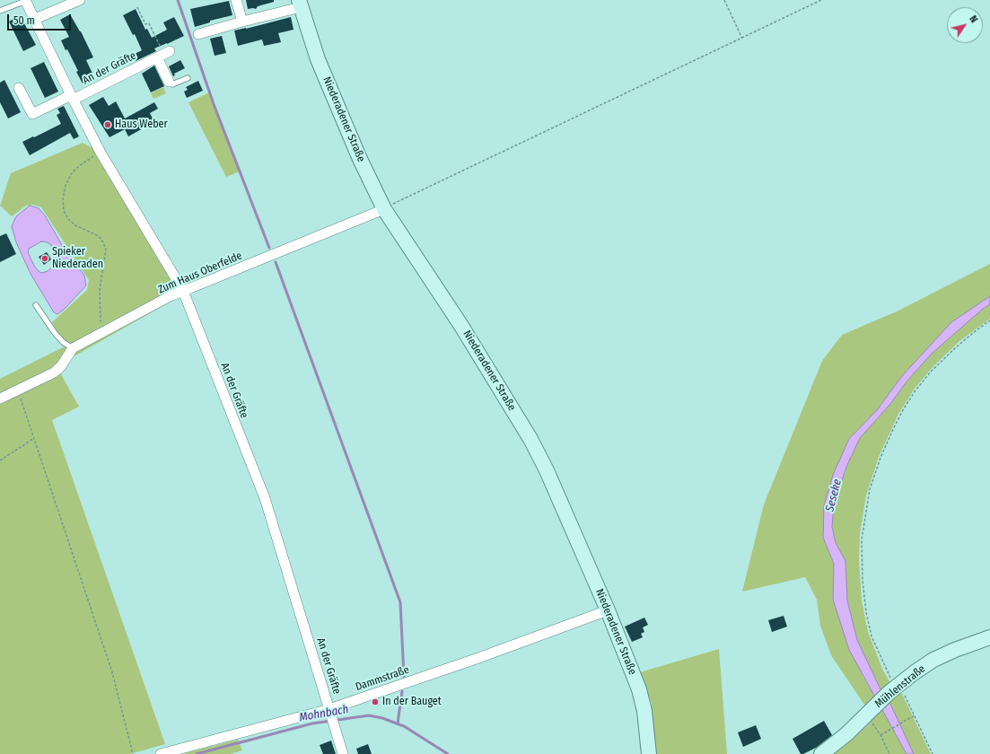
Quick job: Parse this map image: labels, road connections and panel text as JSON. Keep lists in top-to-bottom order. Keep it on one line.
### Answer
{"streets":{"street":["An der Gräfte","Niederadener Straße","Zum Haus Oberfelde","Dammstraße","Mühlenstraße"]},"crossings":[["An der Gräfte","Zum Haus Oberfelde"],["An der Gräfte","Dammstraße"],["Niederadener Straße","Zum Haus Oberfelde"],["Niederadener Straße","Dammstraße"]],"water":["Seseke","Mohnbach"],"places":["Haus Weber","Spieker Niederaden","In der Bauget"],"scale_bar":"50 m","north":"top right"}
